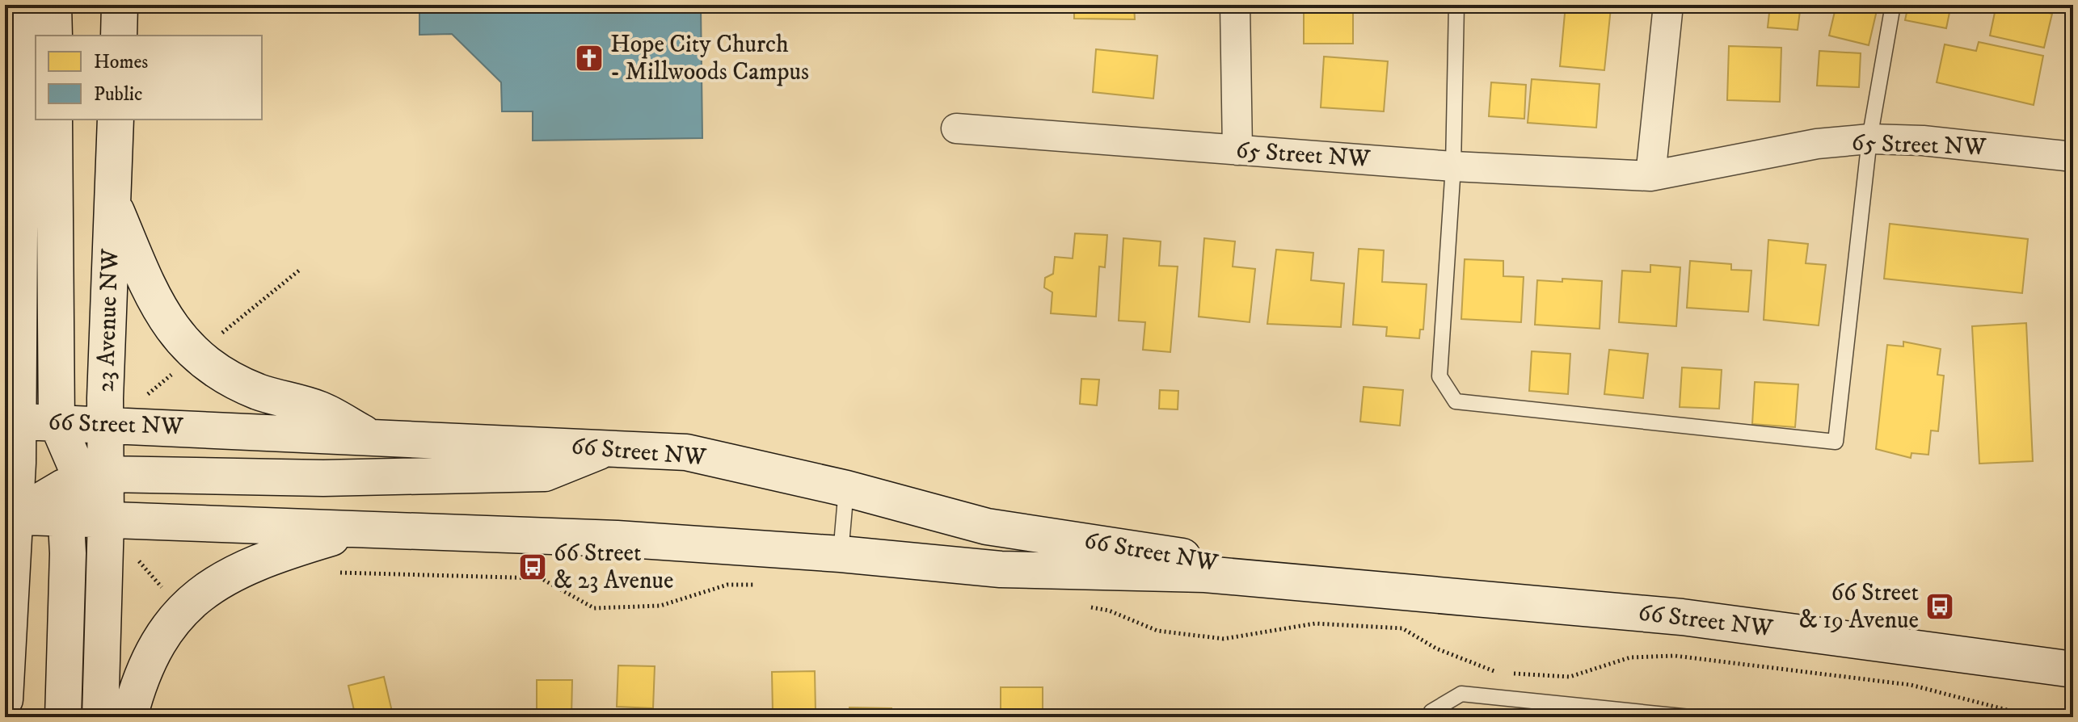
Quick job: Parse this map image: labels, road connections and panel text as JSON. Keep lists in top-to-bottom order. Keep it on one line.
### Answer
{"streets":{"main road":["23 Avenue NW","66 Street NW"],"street":["65 Street NW"]},"crossings":[["23 Avenue NW","66 Street NW"]],"places":{"church":["Hope City Church - Millwoods Campus"],"bus stop":["66 Street & 23 Avenue","66 Street & 19 Avenue"]},"legend":["Homes","Public"]}
